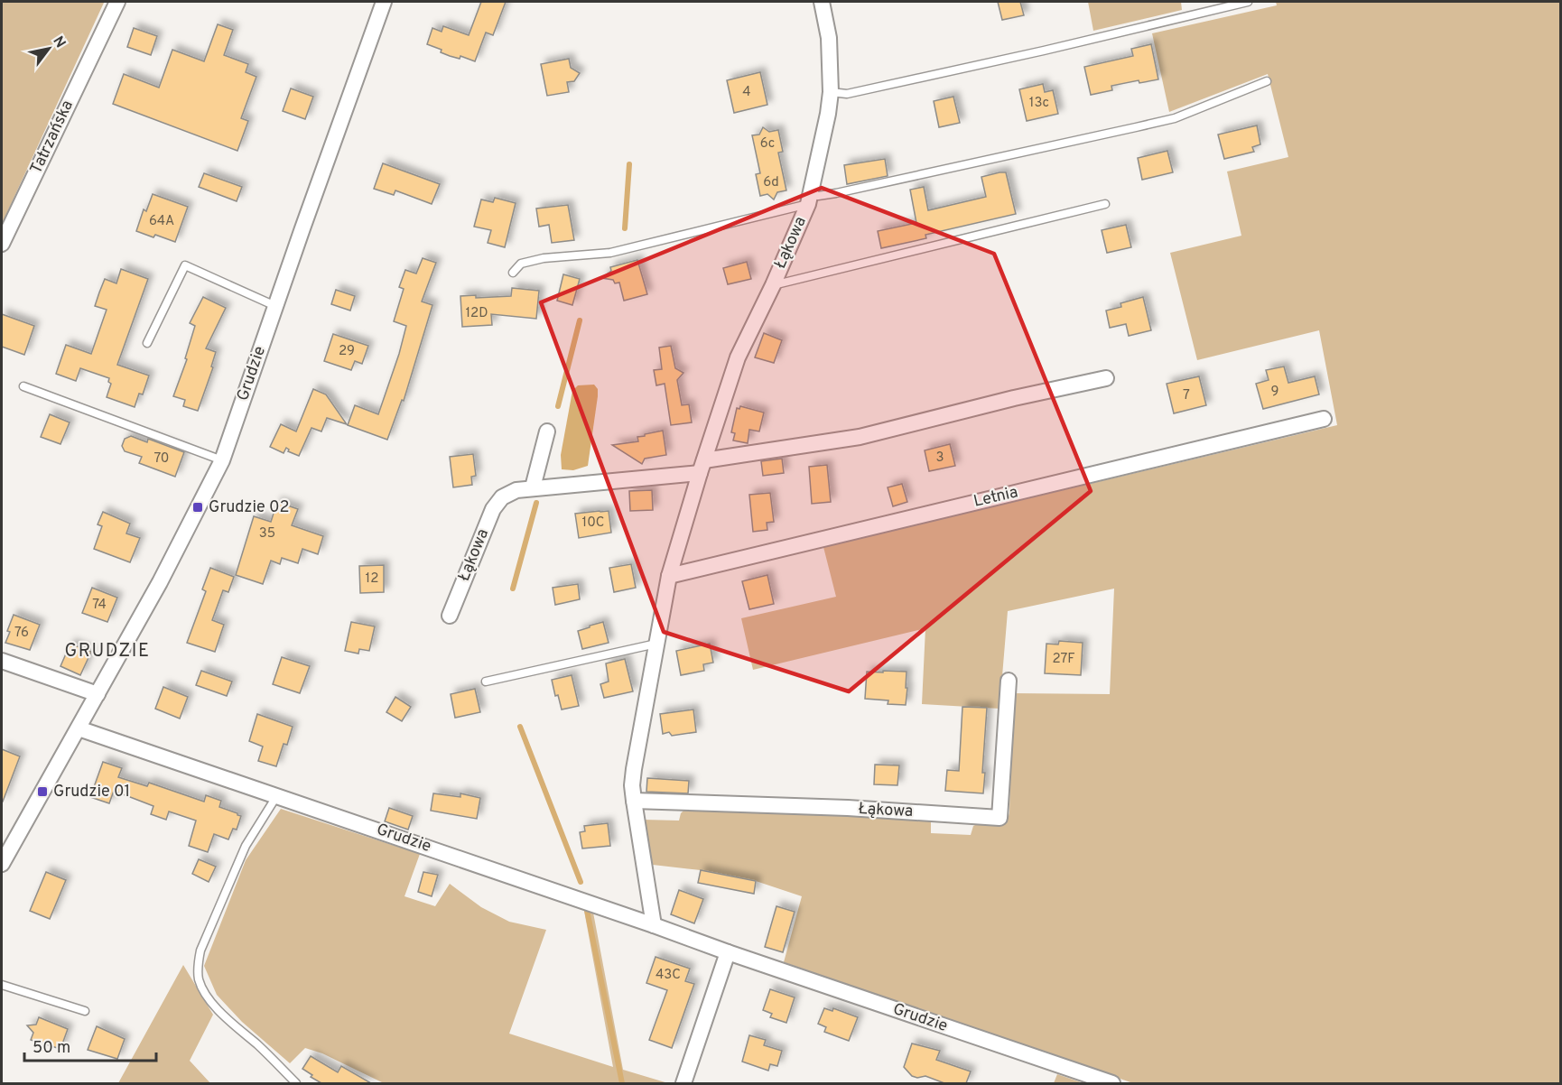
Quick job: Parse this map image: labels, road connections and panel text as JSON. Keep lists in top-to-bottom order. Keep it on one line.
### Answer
{"streets":{"street":["Tatrzańska","Łąkowa","Grudzie","Letnia"]},"crossings":[["Łąkowa","Grudzie"],["Łąkowa","Letnia"]],"districts":["GRUDZIE"],"places":{"transit":["Grudzie 02","Grudzie 01"]},"house_numbers":["4","13c","6c","6d","64A","12D","29","9","7","3","70","10C","35","12","74","76","27F","43C"],"scale_bar":"50 m","north":"top right"}
